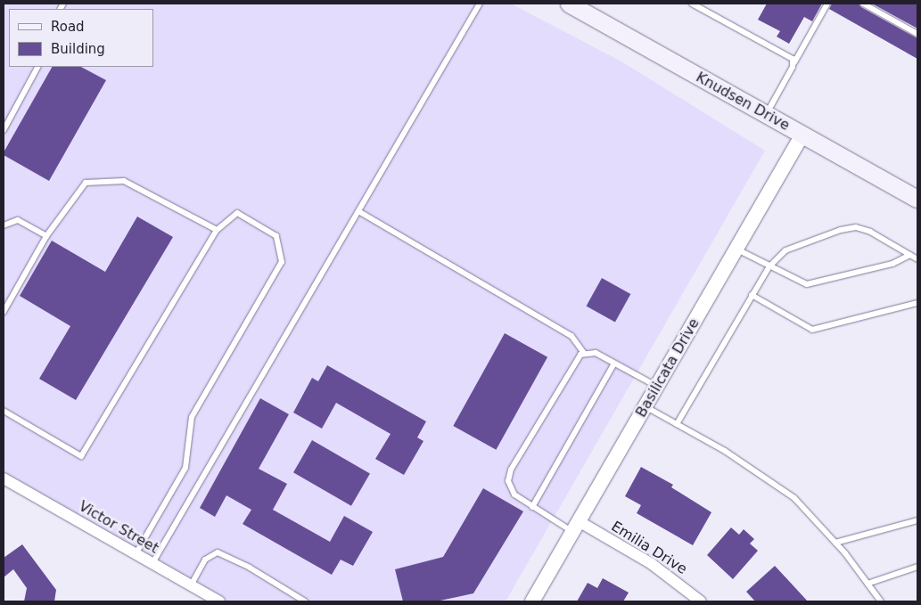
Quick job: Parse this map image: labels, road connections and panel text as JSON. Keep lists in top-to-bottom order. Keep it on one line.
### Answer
{"streets":{"main road":["Knudsen Drive"],"street":["Basilicata Drive","Victor Street","Emilia Drive"]},"crossings":[["Knudsen Drive","Basilicata Drive"],["Basilicata Drive","Emilia Drive"]],"legend":["Road","Building"]}
